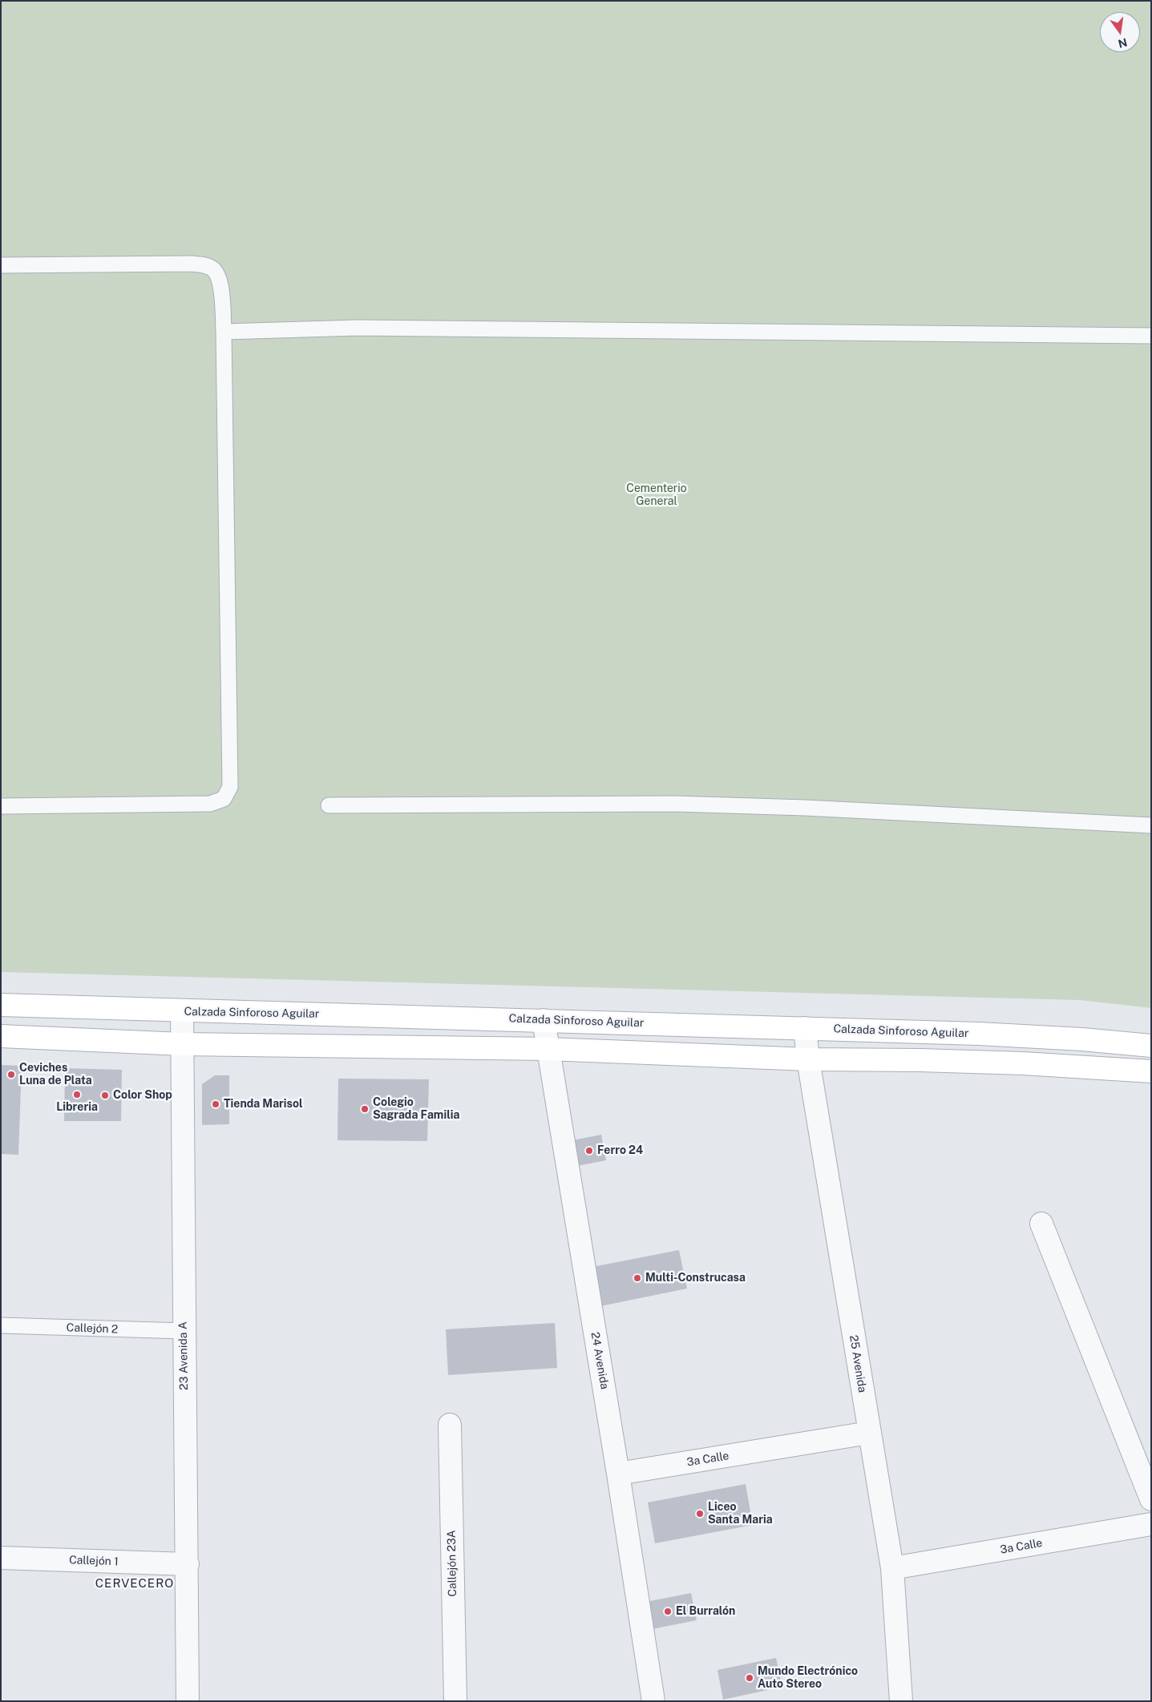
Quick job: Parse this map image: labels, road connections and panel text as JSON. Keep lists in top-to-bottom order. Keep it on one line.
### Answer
{"streets":{"main road":["Calzada Sinforoso Aguilar"],"street":["23 Avenida A","24 Avenida","25 Avenida","3a Calle","Callejón 1","Callejón 23A"],"lane":["Callejón 2"]},"crossings":[["Calzada Sinforoso Aguilar","23 Avenida A"],["Calzada Sinforoso Aguilar","24 Avenida"],["Calzada Sinforoso Aguilar","25 Avenida"],["Callejón 2","23 Avenida A"],["23 Avenida A","Callejón 1"],["24 Avenida","3a Calle"],["25 Avenida","3a Calle"]],"districts":["CERVECERO"],"parks":["Cementerio General"],"places":["Ceviches Luna de Plata","Libreria","Color Shop","Tienda Marisol","Colegio Sagrada Familia","Ferro 24","Multi-Construcasa","Liceo Santa Maria","El Burralón","Mundo Electrónico Auto Stereo"],"north":"bottom"}
